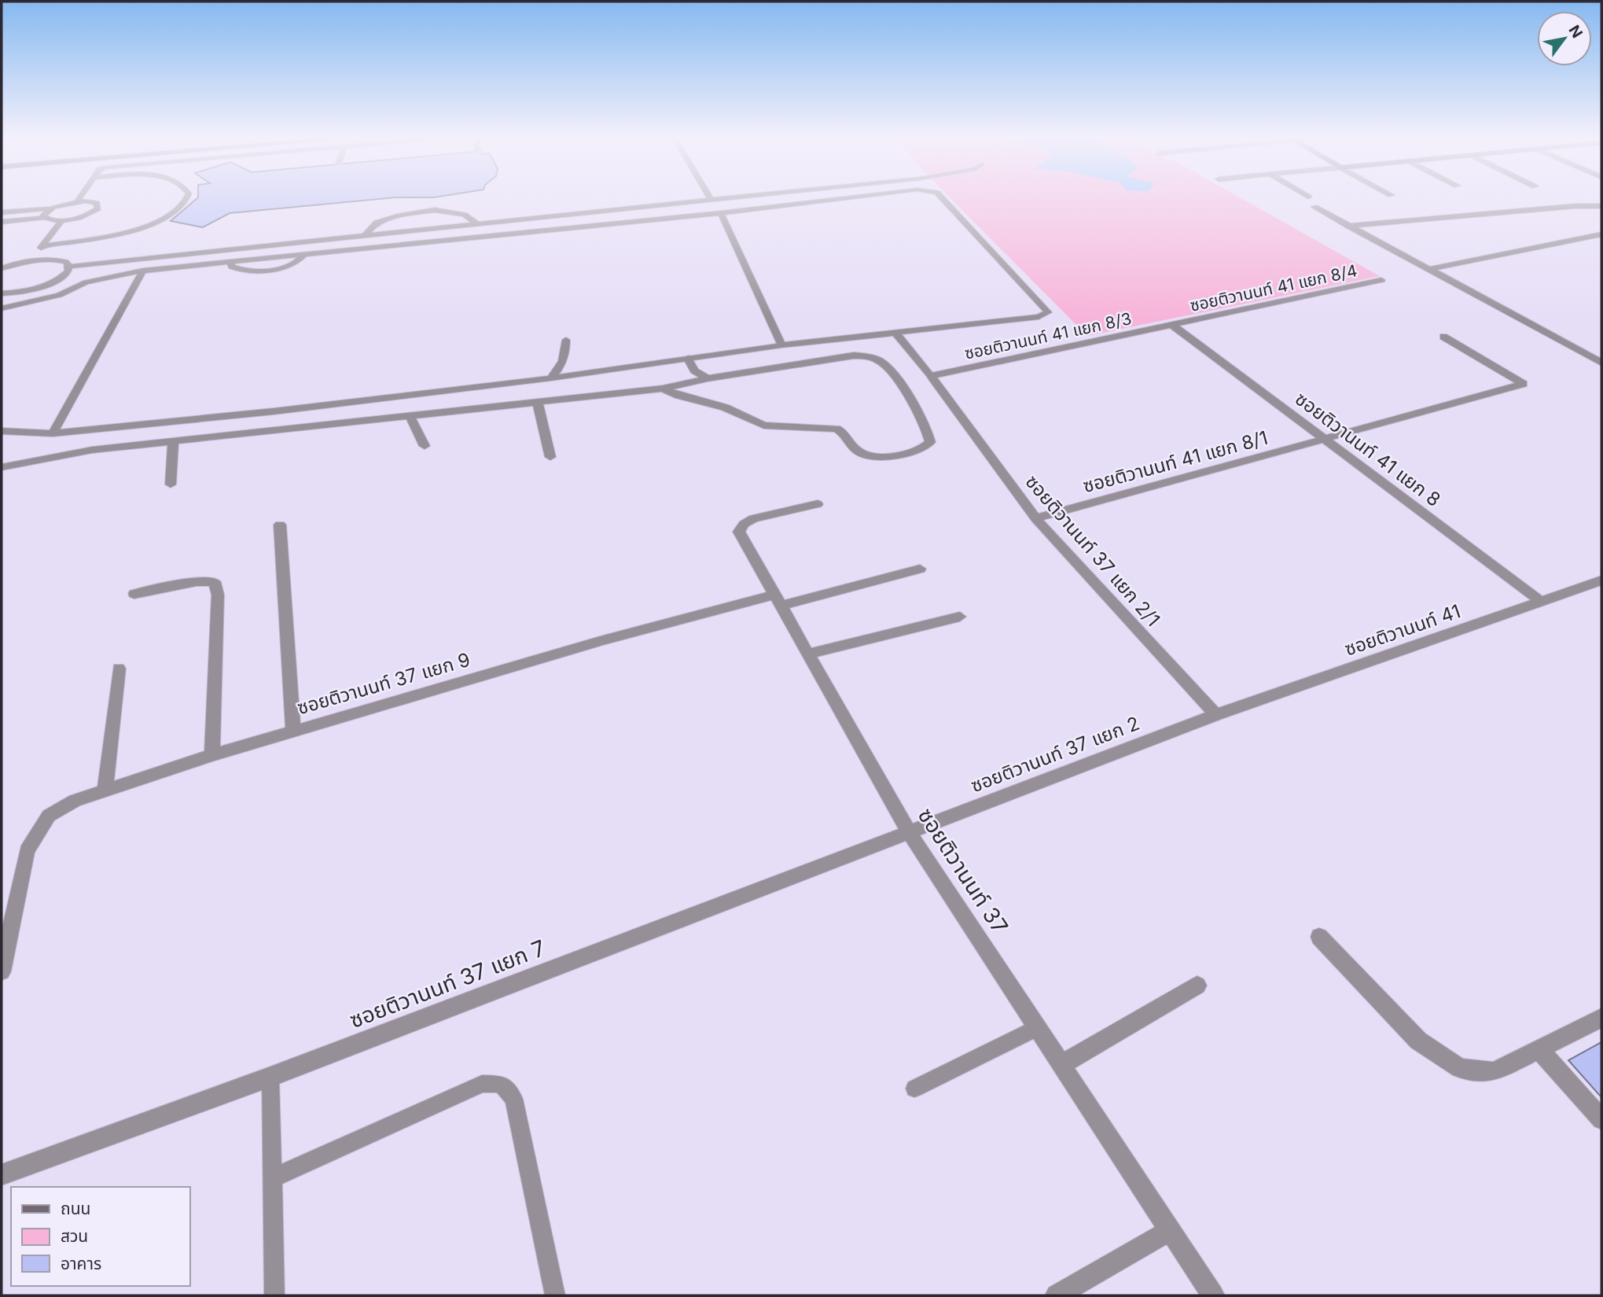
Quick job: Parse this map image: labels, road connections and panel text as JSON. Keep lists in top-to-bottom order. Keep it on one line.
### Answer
{"streets":{"street":["ซอยติวานนท์ 41 แยก 8/4","ซอยติวานนท์ 41 แยก 8/3","ซอยติวานนท์ 41 แยก 8","ซอยติวานนท์ 41 แยก 8/1","ซอยติวานนท์ 37 แยก 2/1","ซอยติวานนท์ 41","ซอยติวานนท์ 37 แยก 9","ซอยติวานนท์ 37 แยก 2","ซอยติวานนท์ 37","ซอยติวานนท์ 37 แยก 7"]},"crossings":[["ซอยติวานนท์ 41 แยก 8/4","ซอยติวานนท์ 41 แยก 8/3"],["ซอยติวานนท์ 41 แยก 8/4","ซอยติวานนท์ 41 แยก 8"],["ซอยติวานนท์ 41 แยก 8/3","ซอยติวานนท์ 41 แยก 8"],["ซอยติวานนท์ 41 แยก 8/3","ซอยติวานนท์ 37 แยก 2/1"],["ซอยติวานนท์ 41 แยก 8","ซอยติวานนท์ 41 แยก 8/1"],["ซอยติวานนท์ 41 แยก 8","ซอยติวานนท์ 41"],["ซอยติวานนท์ 41 แยก 8/1","ซอยติวานนท์ 37 แยก 2/1"],["ซอยติวานนท์ 37 แยก 2/1","ซอยติวานนท์ 41"],["ซอยติวานนท์ 37 แยก 2/1","ซอยติวานนท์ 37 แยก 2"],["ซอยติวานนท์ 41","ซอยติวานนท์ 37 แยก 2"],["ซอยติวานนท์ 37 แยก 9","ซอยติวานนท์ 37"],["ซอยติวานนท์ 37 แยก 2","ซอยติวานนท์ 37"],["ซอยติวานนท์ 37 แยก 2","ซอยติวานนท์ 37 แยก 7"],["ซอยติวานนท์ 37","ซอยติวานนท์ 37 แยก 7"]],"legend":["ถนน","สวน","อาคาร"],"north":"top right"}
